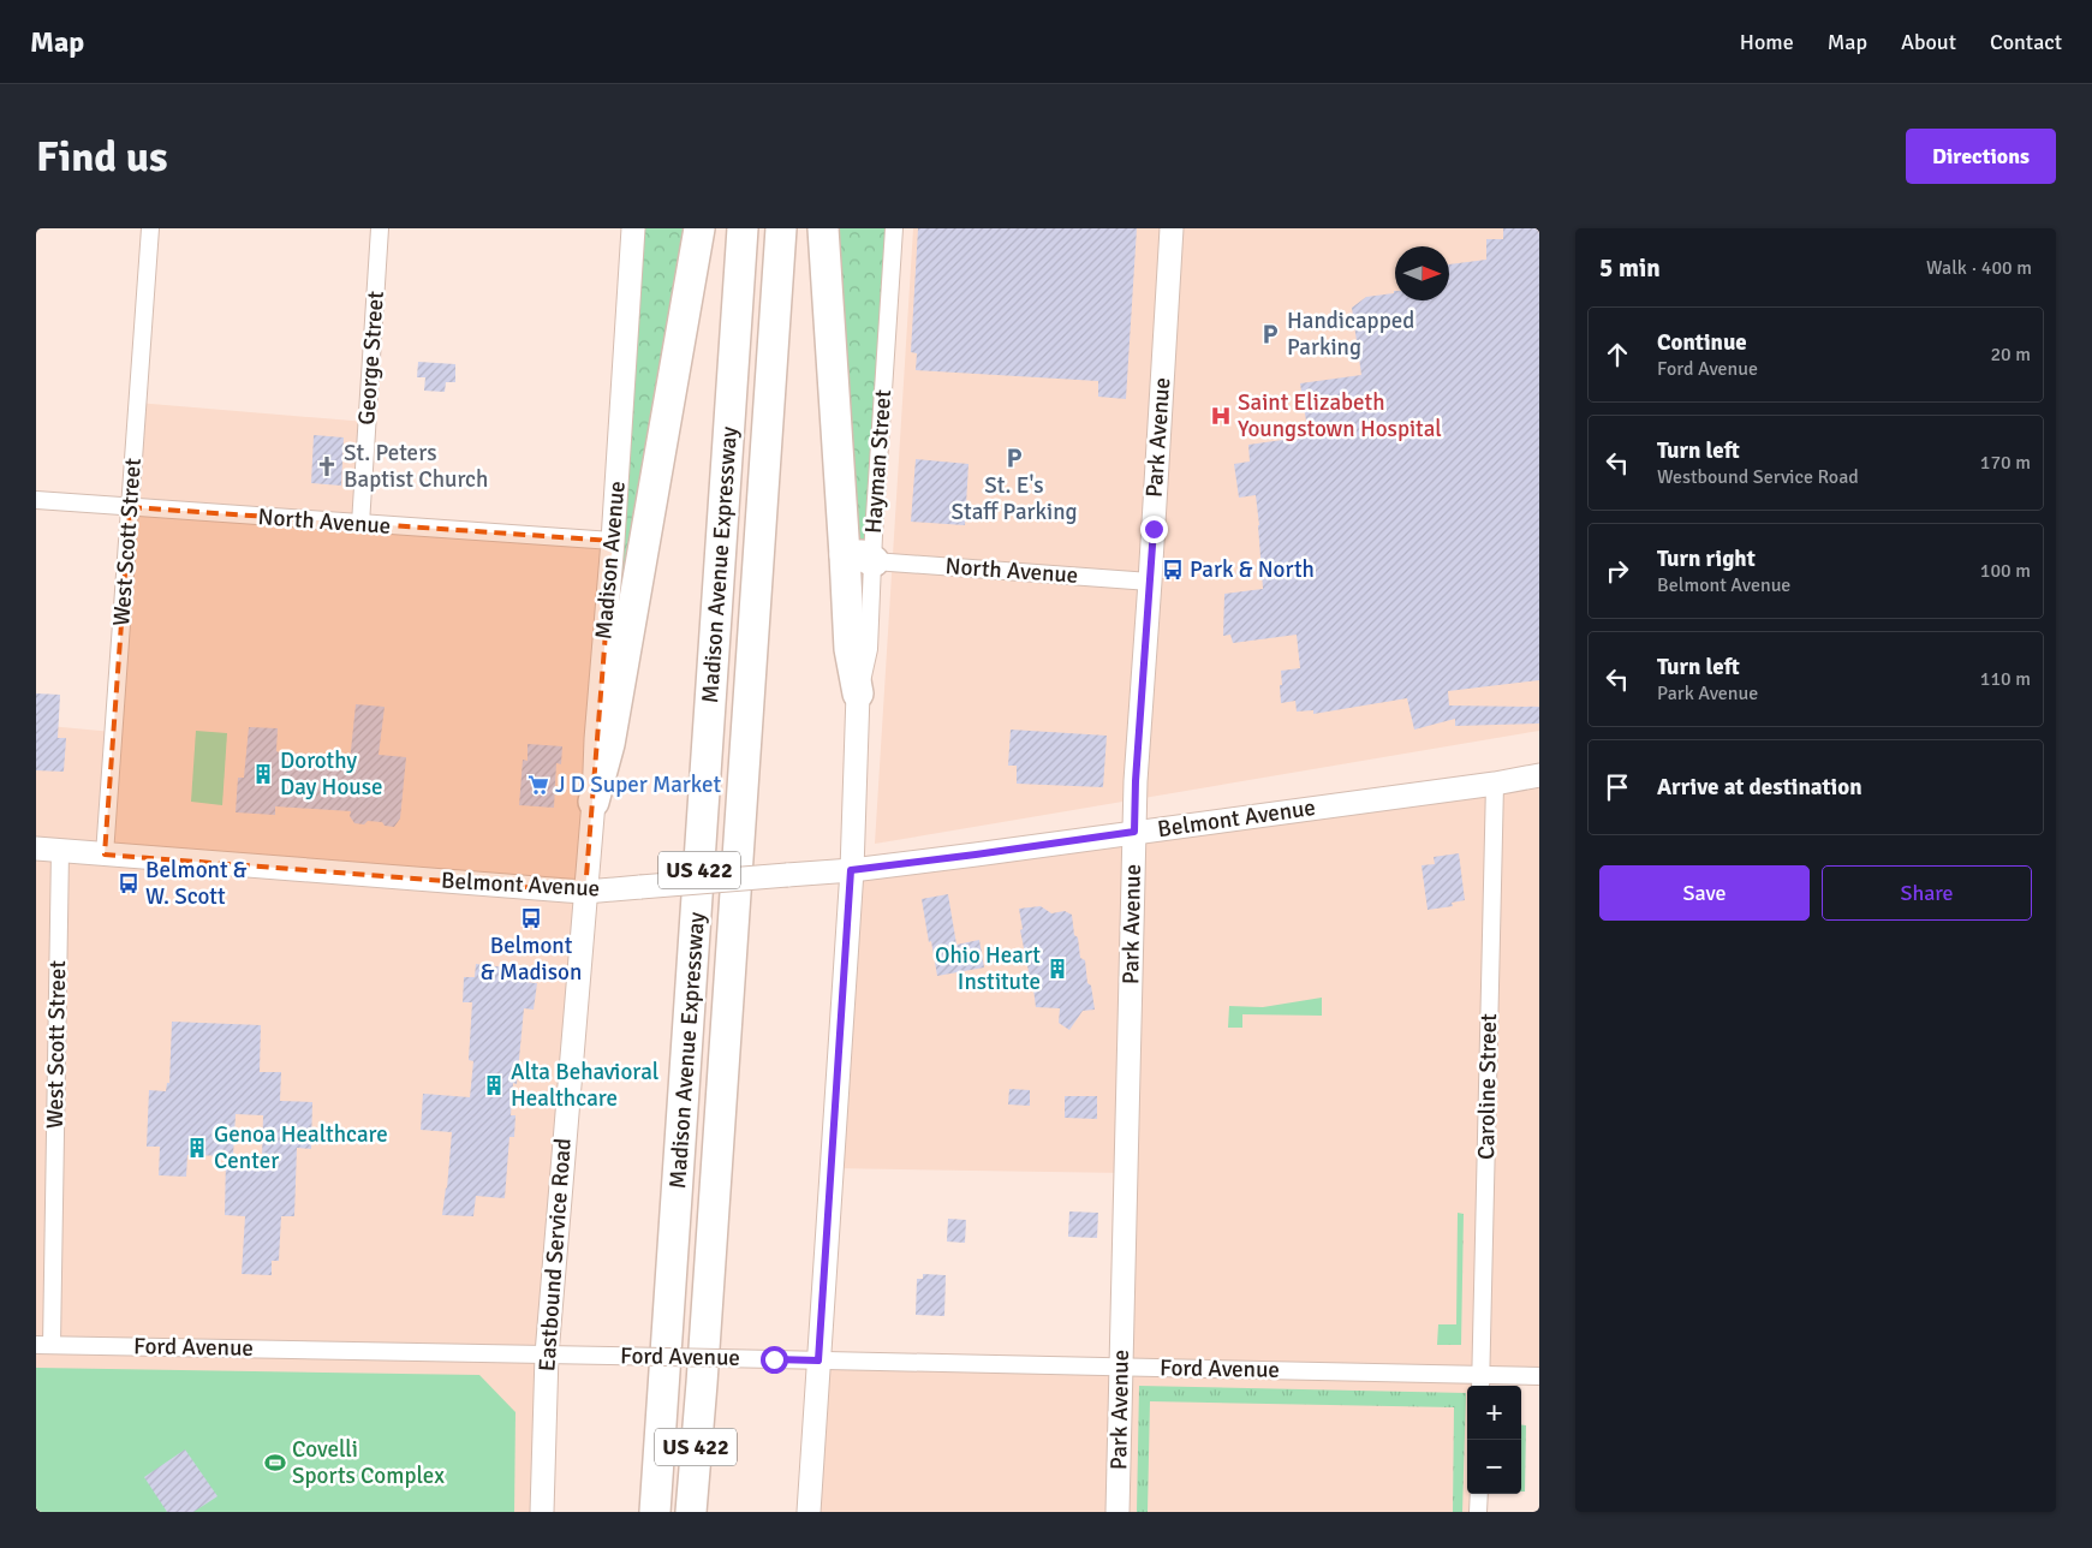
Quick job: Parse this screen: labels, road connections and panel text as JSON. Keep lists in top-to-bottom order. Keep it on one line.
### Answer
{"streets":{"highway":["Madison Avenue Expressway","US 422"],"main road":["Park Avenue","Madison Avenue","Belmont Avenue","Eastbound Service Road"],"street":["George Street","Hayman Street","North Avenue","West Scott Street","Caroline Street","Ford Avenue"]},"crossings":[["George Street","North Avenue"],["Park Avenue","North Avenue"],["Park Avenue","Belmont Avenue"],["Park Avenue","Ford Avenue"],["Hayman Street","North Avenue"],["North Avenue","West Scott Street"],["North Avenue","Madison Avenue"],["West Scott Street","Belmont Avenue"],["West Scott Street","Ford Avenue"],["Madison Avenue","Belmont Avenue"],["Madison Avenue","Eastbound Service Road"],["Belmont Avenue","Caroline Street"],["Belmont Avenue","Eastbound Service Road"],["Caroline Street","Ford Avenue"],["Eastbound Service Road","Ford Avenue"]],"places":{"parking":["Handicapped Parking","St. E's Staff Parking"],"hospital":["Saint Elizabeth Youngstown Hospital"],"church":["St. Peters Baptist Church"],"bus stop":["Park & North","Belmont & W. Scott","Belmont & Madison"],"building":["Dorothy Day House","Ohio Heart Institute","Alta Behavioral Healthcare","Genoa Healthcare Center"],"supermarket":["J D Super Market"],"sports":["Covelli Sports Complex"]},"north":"right","page":{"header":"Map","nav":["Home","Map","About","Contact"],"buttons":["Directions",["Save","Share"]],"title":"Find us","heading":["5 min","Walk · 400 m"],"list":[["Continue","Ford Avenue","20 m"],["Turn left","Westbound Service Road","170 m"],["Turn right","Belmont Avenue","100 m"],["Turn left","Park Avenue","110 m"],"Arrive at destination"],"map_buttons":["+","−"]}}
